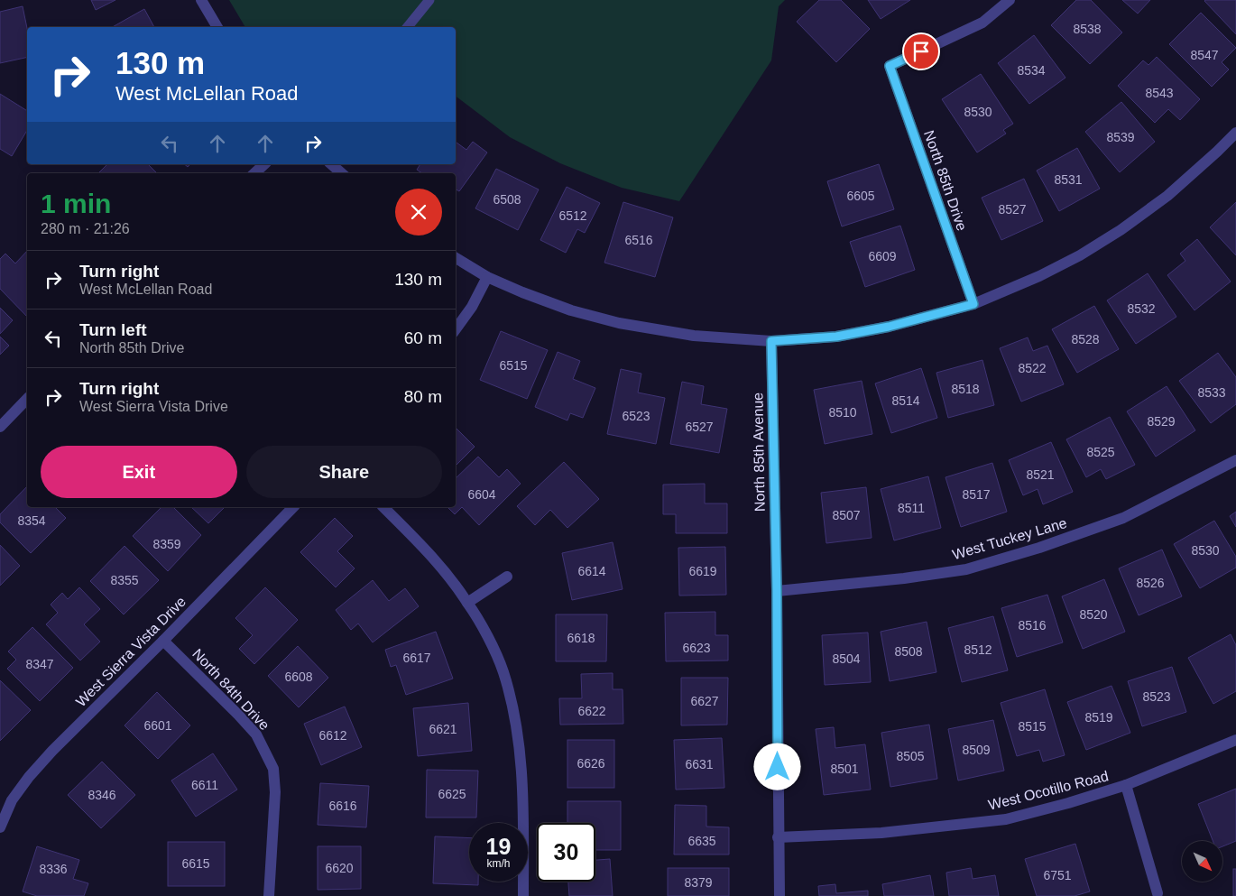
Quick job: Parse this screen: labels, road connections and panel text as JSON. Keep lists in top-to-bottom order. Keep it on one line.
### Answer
{"streets":{"street":["North 85th Drive","North 85th Avenue","West Tuckey Lane","West Sierra Vista Drive","North 84th Drive","West Ocotillo Road"]},"crossings":[["North 85th Avenue","West Tuckey Lane"],["North 85th Avenue","West Ocotillo Road"],["West Sierra Vista Drive","North 84th Drive"]],"house_numbers":["8538","8547","8534","8543","8530","8539","8531","6605","6508","8527","6512","6516","6609","8532","8528","6515","8522","8518","8533","8514","8510","6523","8529","6527","8525","8521","6604","8517","8511","8507","8354","8359","8530","6614","6619","8355","8526","8520","8516","6618","6623","8512","8508","6617","8504","8347","6608","8523","6627","6622","8519","6601","8515","6621","6612","8509","8505","6626","6631","8501","6611","6625","8346","6616","6635","6615","6620","8336","6751","8379"],"north":"bottom right","page":{"turn":["130 m","West McLellan Road"],"heading":["1 min","280 m · 21:26"],"list":[{"name":"Turn right","note":"West McLellan Road","value":"130 m"},{"name":"Turn left","note":"North 85th Drive","value":"60 m"},{"name":"Turn right","note":"West Sierra Vista Drive","value":"80 m"}],"buttons":["Exit","Share"],"speed":"19 km/h","limit":"30"}}
